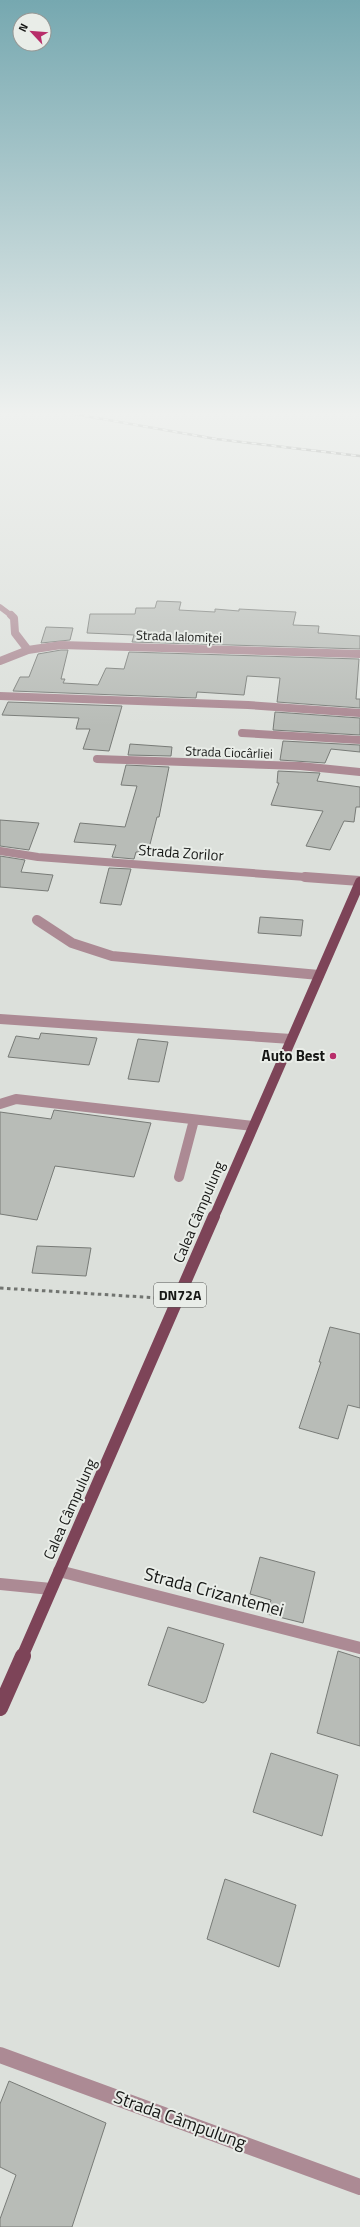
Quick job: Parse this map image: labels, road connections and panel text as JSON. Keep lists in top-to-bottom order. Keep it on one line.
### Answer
{"streets":{"main road":["Calea Câmpulung","DN72A"],"street":["Strada Ialomiței","Strada Ciocârliei","Strada Zorilor","Strada Crizantemei","Strada Câmpulung"]},"crossings":[["Strada Zorilor","Calea Câmpulung"],["Calea Câmpulung","Strada Crizantemei"]],"places":["Auto Best"],"north":"top left"}
